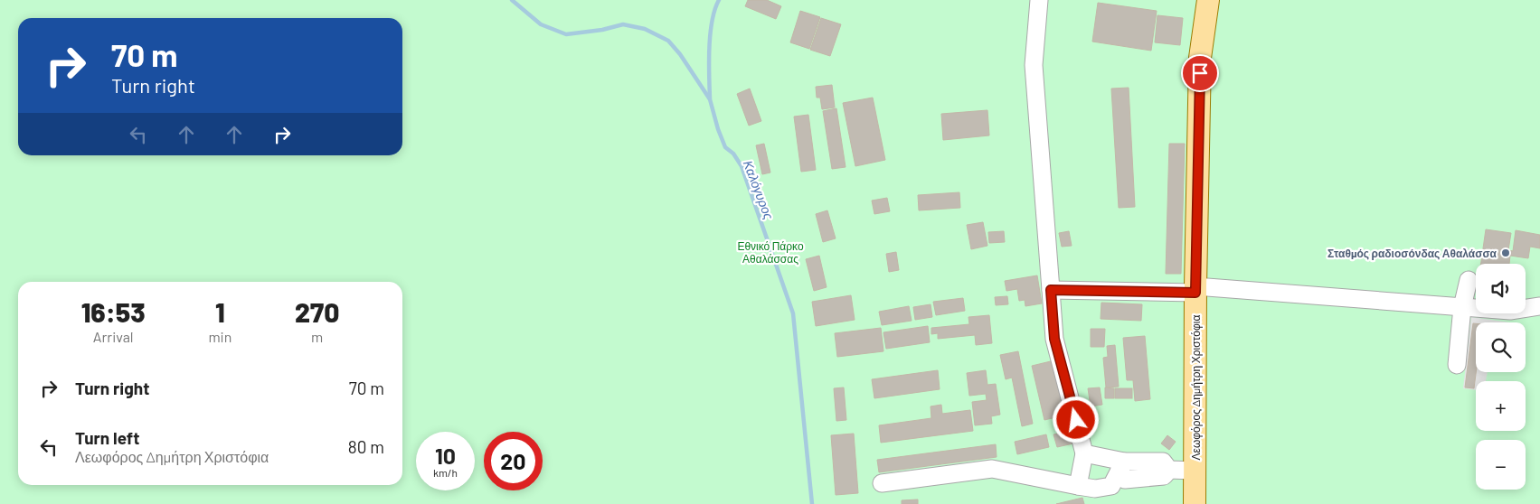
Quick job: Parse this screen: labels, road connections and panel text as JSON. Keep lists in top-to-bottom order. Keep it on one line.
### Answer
{"streets":{"main road":["Λεωφόρος Δημήτρη Χριστόφια"]},"water":["Καλόγυρος"],"parks":["Εθνικό Πάρκο Αθαλάσσας"],"places":["Σταθμός ραδιοσόνδας Αθαλάσσα"],"page":{"turn":["70 m","Turn right"],"map_buttons":["+","−"],"eta":["16:53","Arrival","1","min","270","m"],"list":[{"name":"Turn right","value":"70 m"},{"name":"Turn left","note":"Λεωφόρος Δημήτρη Χριστόφια","value":"80 m"}],"speed":"10 km/h","limit":"20"}}
